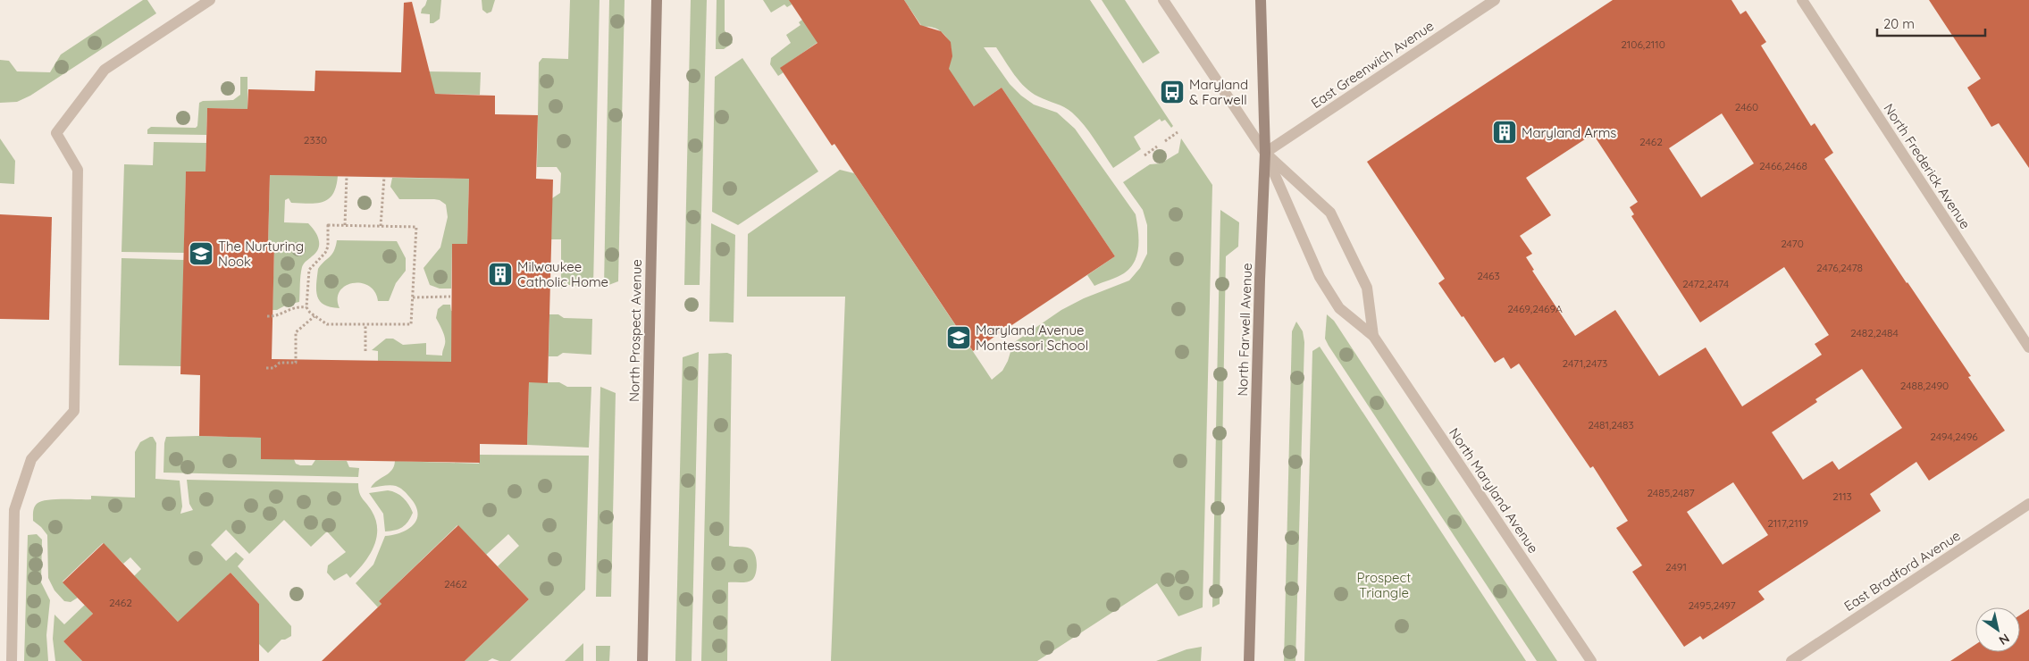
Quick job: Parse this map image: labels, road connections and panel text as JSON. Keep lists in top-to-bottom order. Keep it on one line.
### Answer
{"streets":{"main road":["North Farwell Avenue","North Prospect Avenue"],"street":["East Greenwich Avenue","North Frederick Avenue","North Maryland Avenue","East Bradford Avenue"]},"crossings":[["East Greenwich Avenue","North Farwell Avenue"],["East Greenwich Avenue","North Maryland Avenue"],["North Farwell Avenue","North Maryland Avenue"]],"parks":["Prospect Triangle"],"places":{"bus stop":["Maryland & Farwell"],"building":["Maryland Arms","Milwaukee Catholic Home"],"school or university":["The Nurturing Nook","Maryland Avenue Montessori School"]},"house_numbers":["2106,2110","2460","2330","2462","2466,2468","2470","2476,2478","2463","2472,2474","2469,2469A","2482,2484","2471,2473","2488,2490","2481,2483","2494,2496","2485,2487","2113","2117,2119","2491","2462","2462","2495,2497"],"scale_bar":"20 m","north":"bottom right"}
